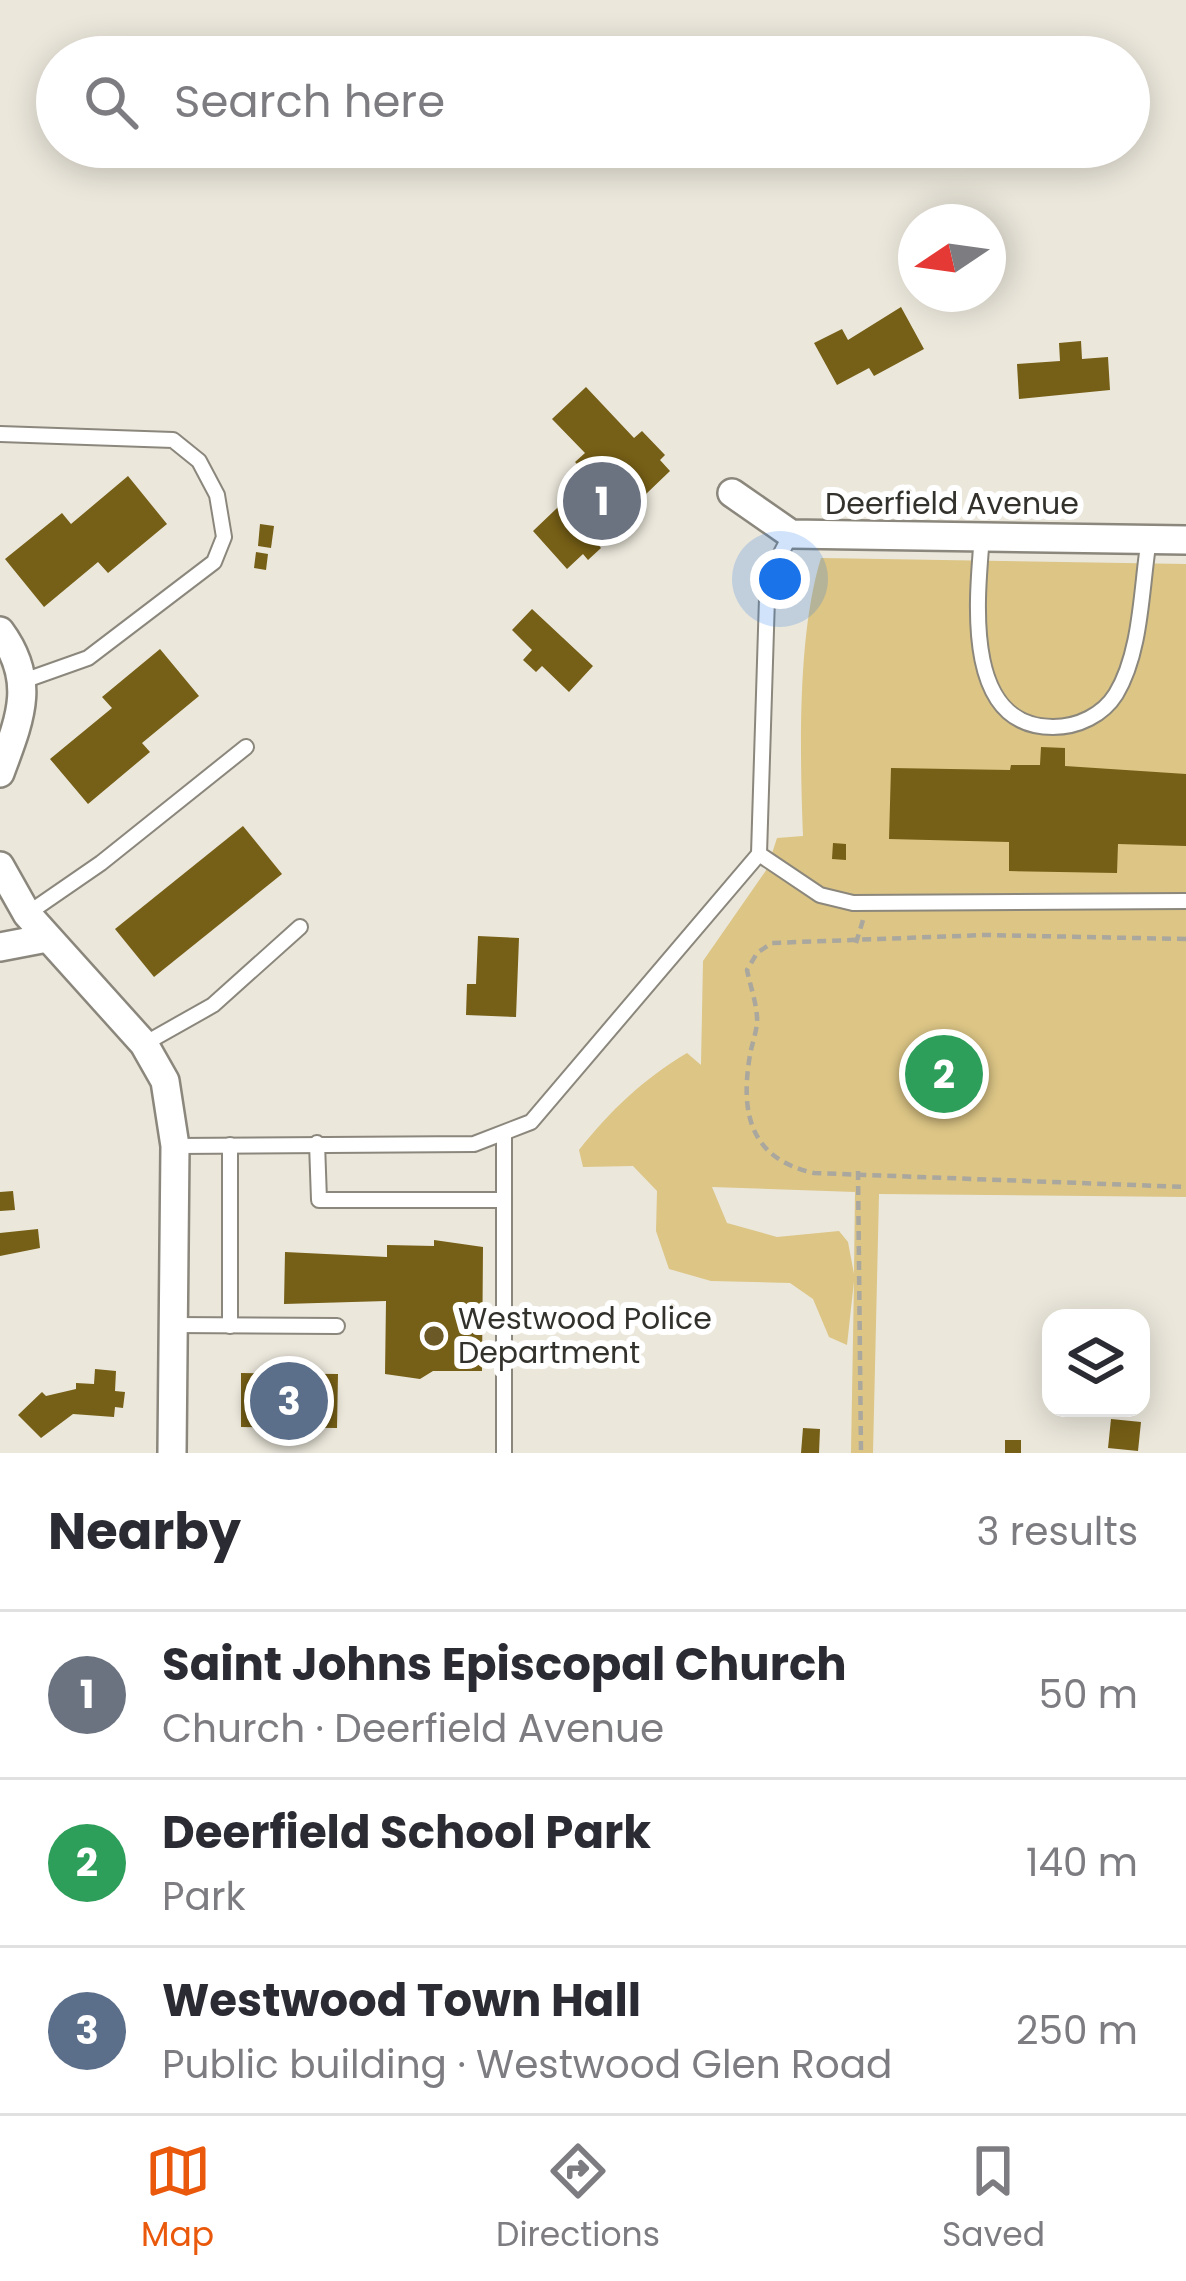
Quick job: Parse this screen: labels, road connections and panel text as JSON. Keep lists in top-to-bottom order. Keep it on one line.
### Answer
{"streets":{"street":["Deerfield Avenue"]},"places":["Westwood Police Department"],"north":"left","page":{"search":"Search here","pins":["1","2","3"],"heading":["Nearby","3 results"],"list":[{"mark":"1","name":"Saint Johns Episcopal Church","note":"Church · Deerfield Avenue","value":"50 m"},{"mark":"2","name":"Deerfield School Park","note":"Park","value":"140 m"},{"mark":"3","name":"Westwood Town Hall","note":"Public building · Westwood Glen Road","value":"250 m"}],"nav":["Map","Directions","Saved"]}}
